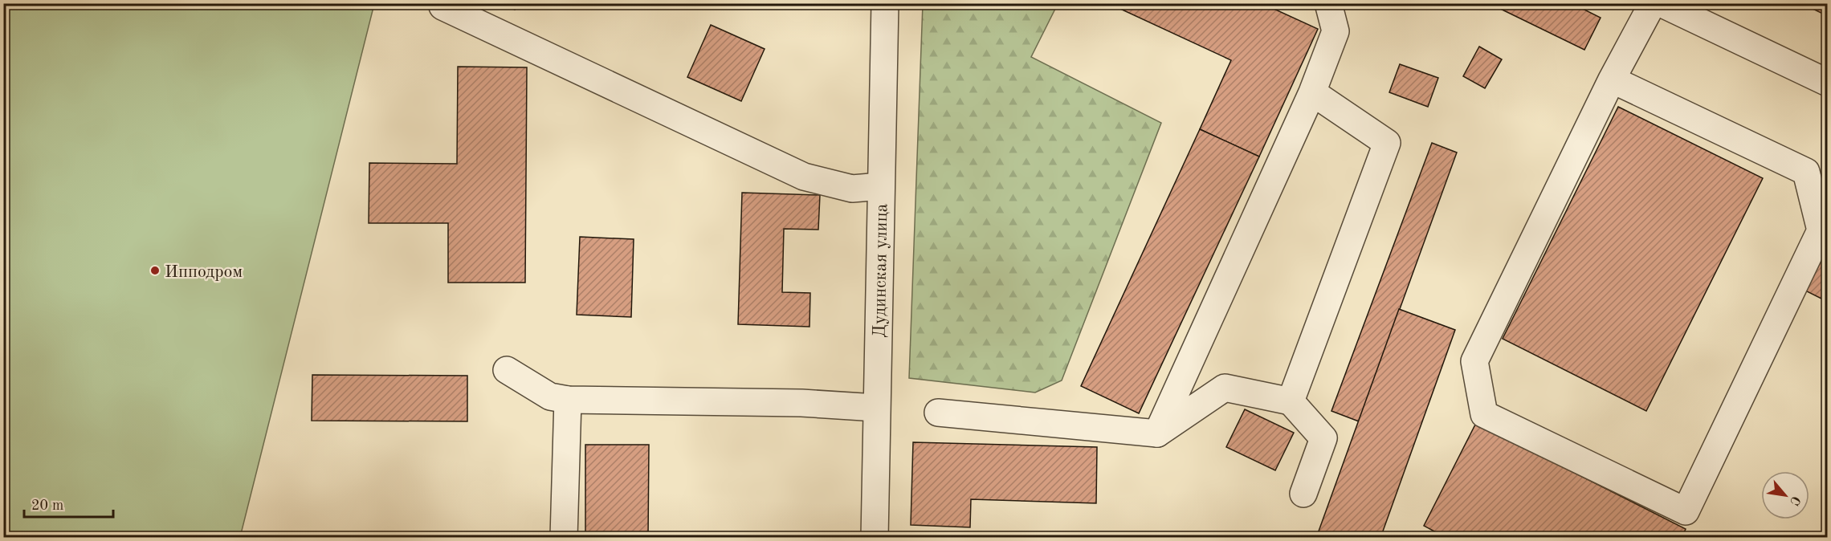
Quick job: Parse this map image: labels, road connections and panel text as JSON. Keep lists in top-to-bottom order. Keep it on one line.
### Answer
{"streets":{"street":["Дудинская улица"]},"places":["Ипподром"],"scale_bar":"20 m","north":"bottom right"}
